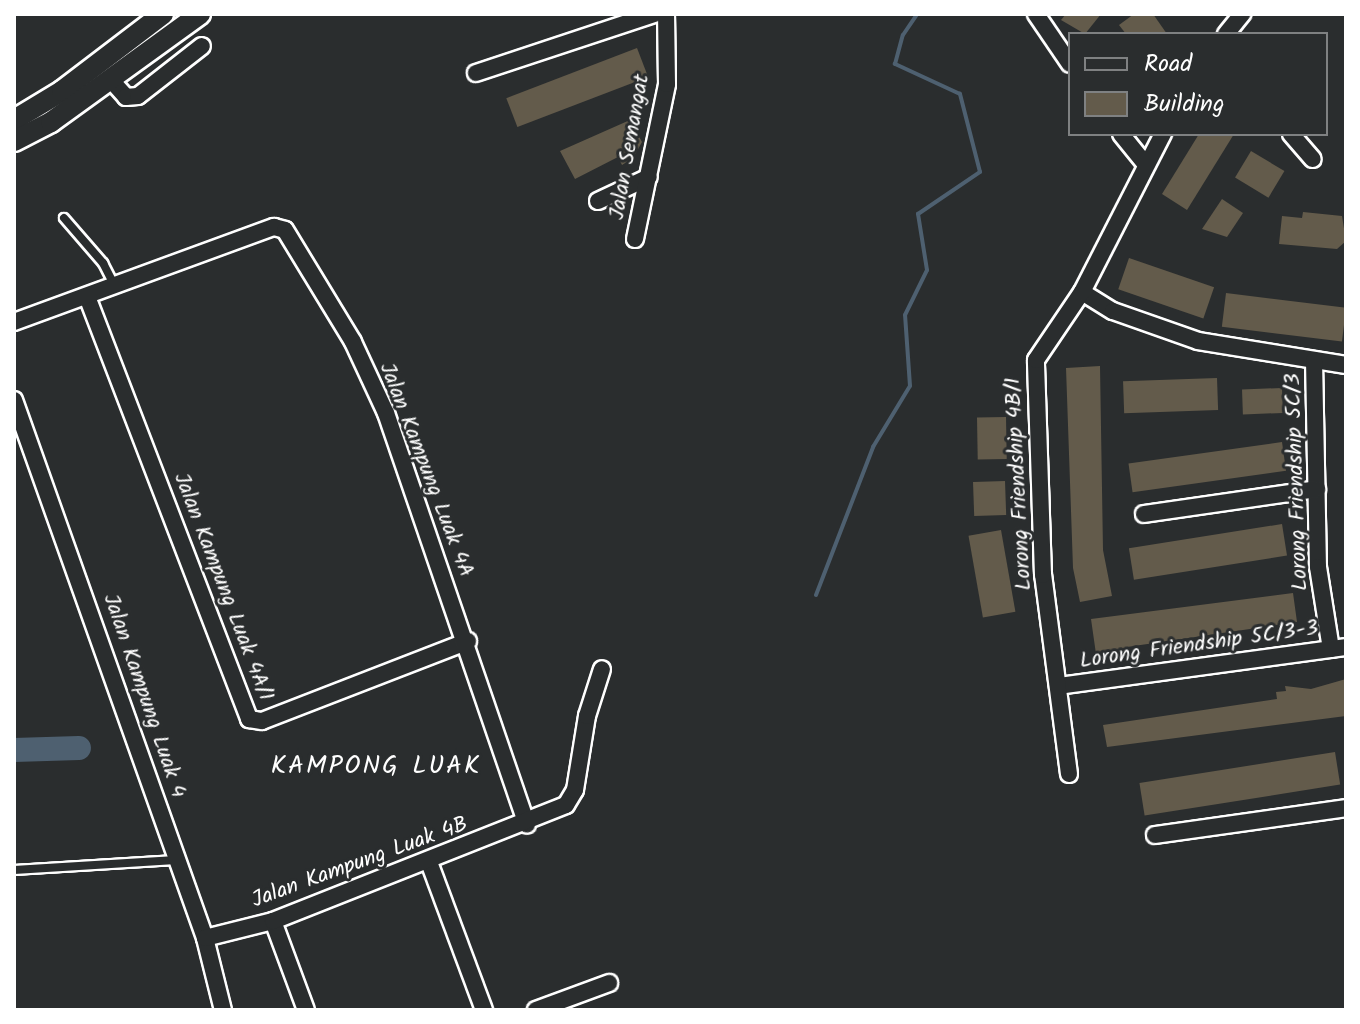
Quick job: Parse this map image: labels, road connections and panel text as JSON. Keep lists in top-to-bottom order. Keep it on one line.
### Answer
{"streets":{"street":["Jalan Semangat","Jalan Kampung Luak 4A","Lorong Friendship 5C/3","Lorong Friendship 4B/1","Jalan Kampung Luak 4A/1","Lorong Friendship 5C/3-3","Jalan Kampung Luak 4","Jalan Kampung Luak 4B"]},"crossings":[["Jalan Kampung Luak 4A","Jalan Kampung Luak 4A/1"],["Jalan Kampung Luak 4A","Jalan Kampung Luak 4B"],["Lorong Friendship 5C/3","Lorong Friendship 5C/3-3"],["Lorong Friendship 4B/1","Lorong Friendship 5C/3-3"],["Jalan Kampung Luak 4","Jalan Kampung Luak 4B"]],"districts":["KAMPONG LUAK"],"legend":["Road","Building"]}
